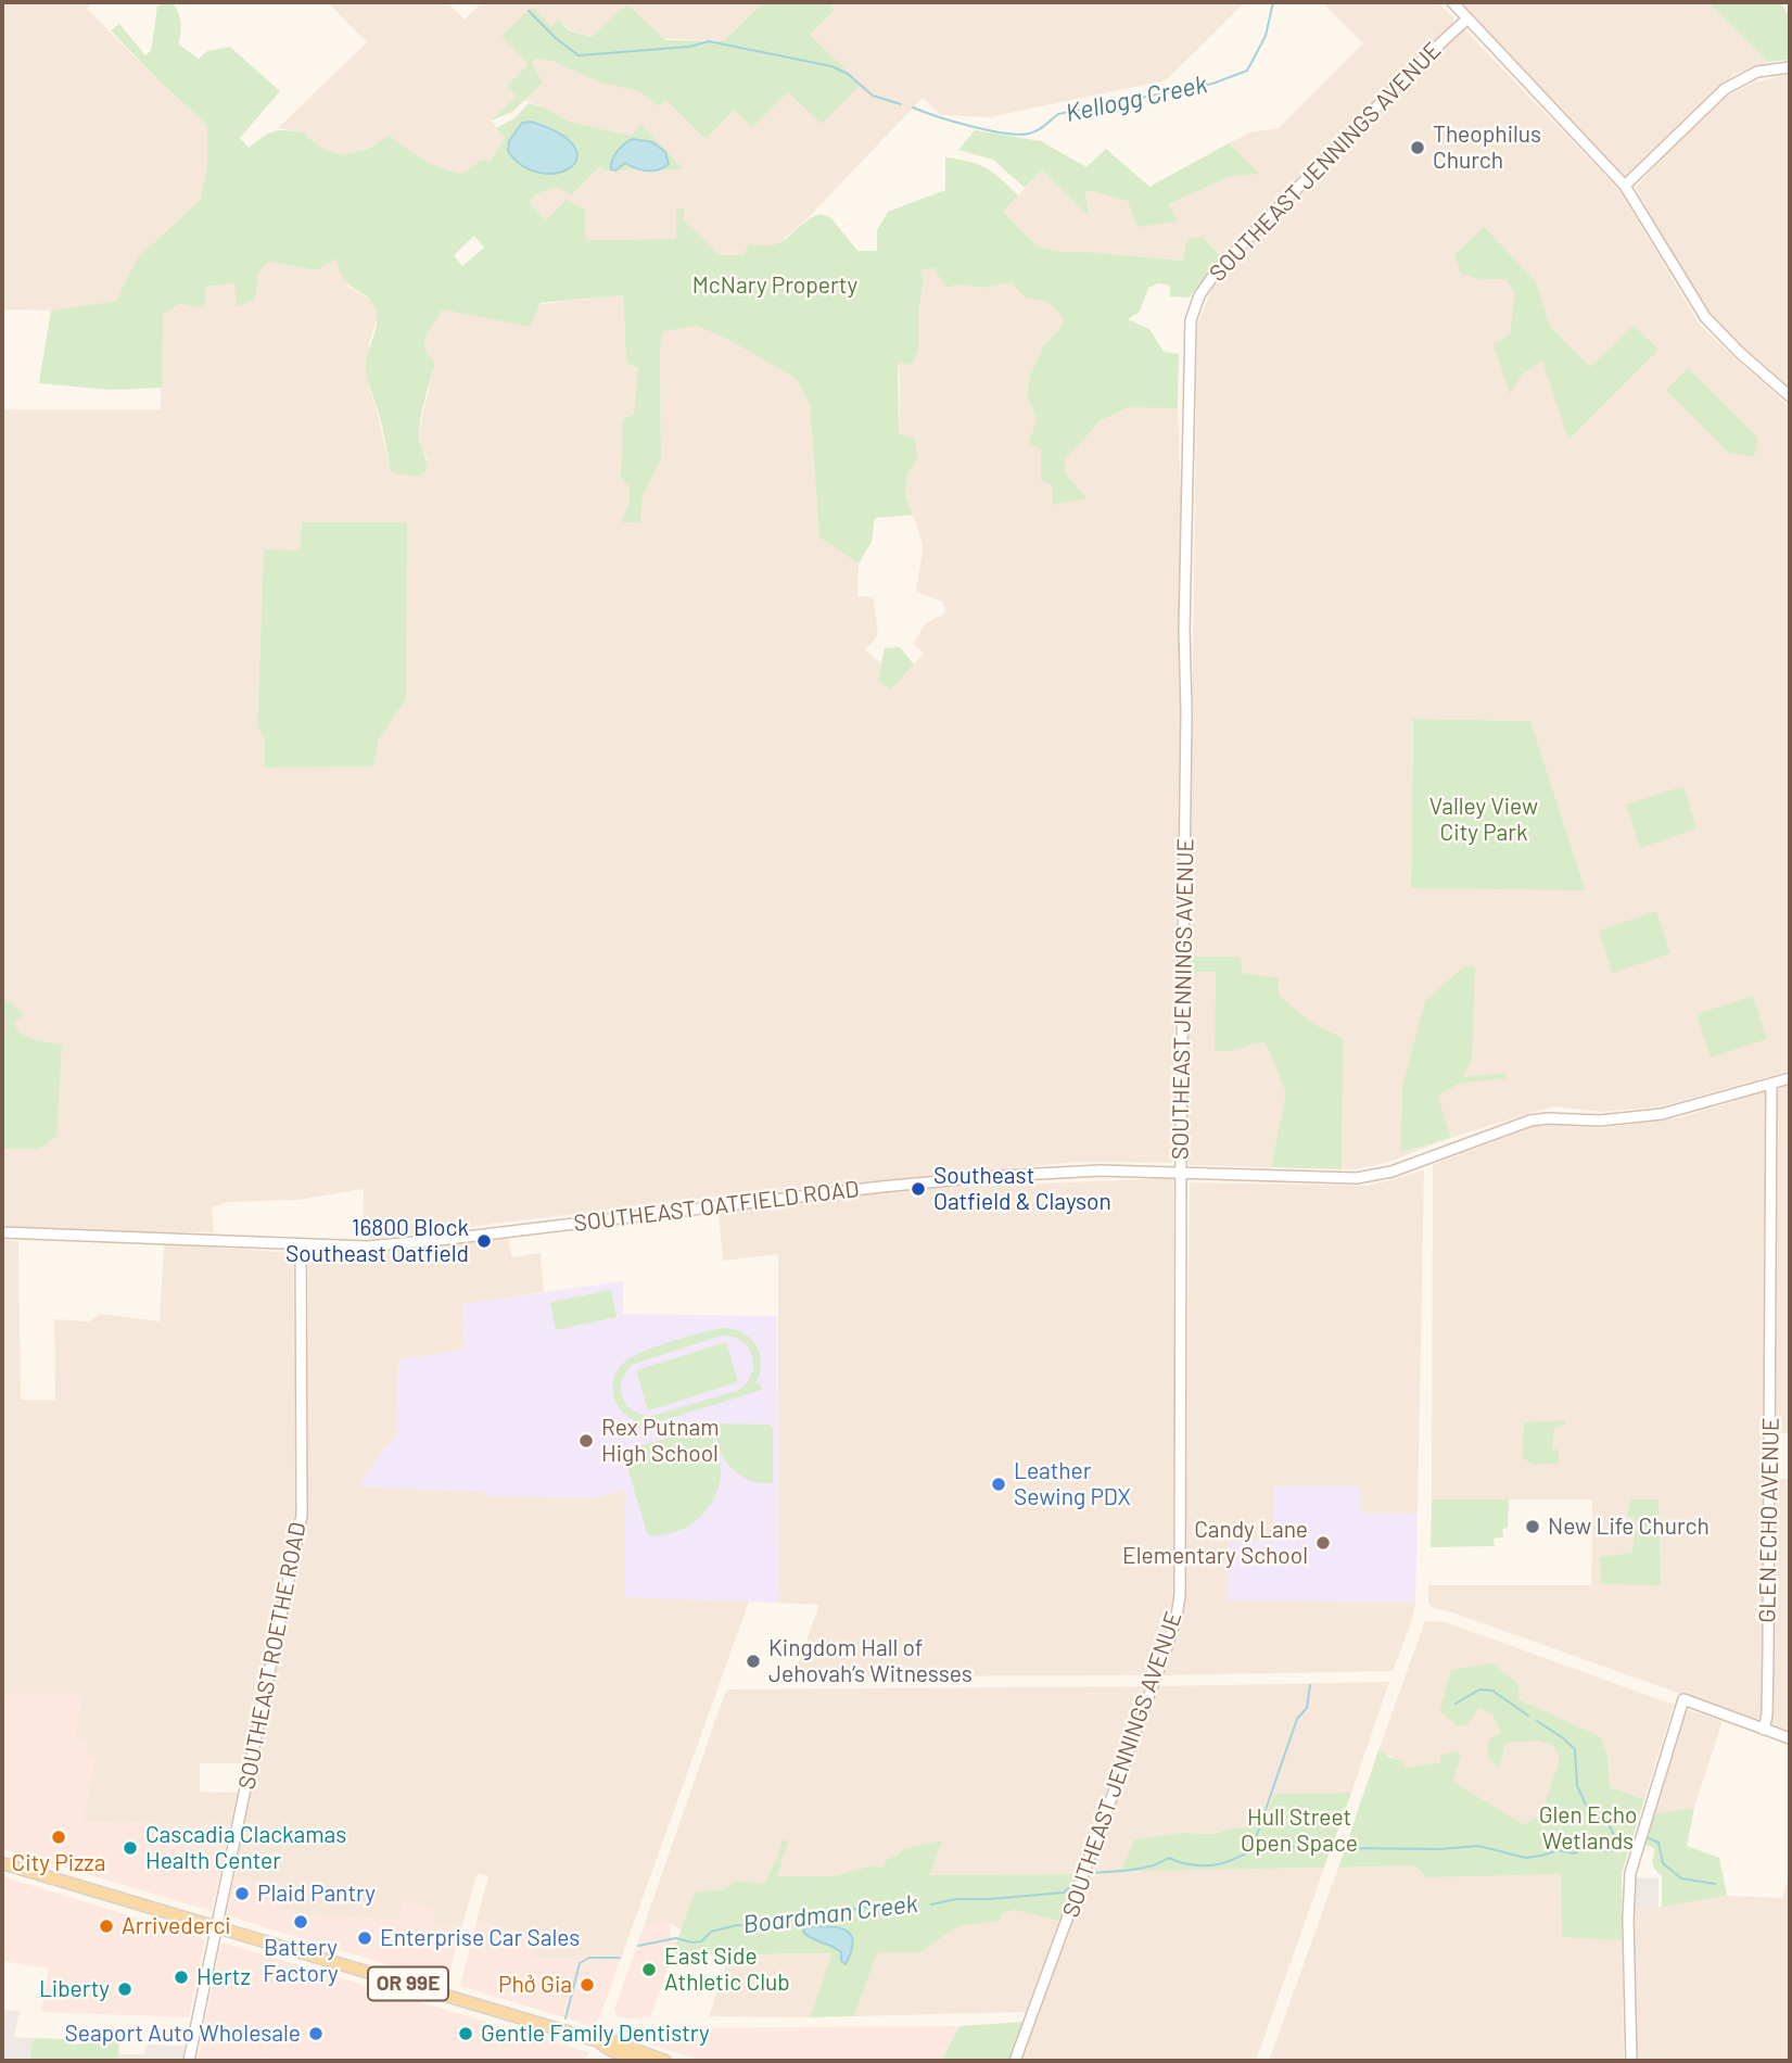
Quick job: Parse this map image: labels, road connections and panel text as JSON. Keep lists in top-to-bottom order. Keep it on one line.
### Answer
{"streets":{"main road":["SOUTHEAST JENNINGS AVENUE","SOUTHEAST OATFIELD ROAD","GLEN ECHO AVENUE","SOUTHEAST ROETHE ROAD","OR 99E"]},"crossings":[["SOUTHEAST JENNINGS AVENUE","SOUTHEAST OATFIELD ROAD"],["SOUTHEAST OATFIELD ROAD","GLEN ECHO AVENUE"],["SOUTHEAST OATFIELD ROAD","SOUTHEAST ROETHE ROAD"],["SOUTHEAST ROETHE ROAD","OR 99E"]],"water":["Kellogg Creek","Boardman Creek"],"parks":["McNary Property","Valley View City Park","Glen Echo Wetlands","Hull Street Open Space"],"places":["Theophilus Church","Southeast Oatfield & Clayson","16800 Block Southeast Oatfield","Rex Putnam High School","Leather Sewing PDX","New Life Church","Candy Lane Elementary School","Kingdom Hall of Jehovah’s Witnesses","City Pizza","Cascadia Clackamas Health Center","Plaid Pantry","Battery Factory","Arrivederci","Enterprise Car Sales","East Side Athletic Club","Hertz","Phở Gia","Liberty","Seaport Auto Wholesale","Gentle Family Dentistry"]}
